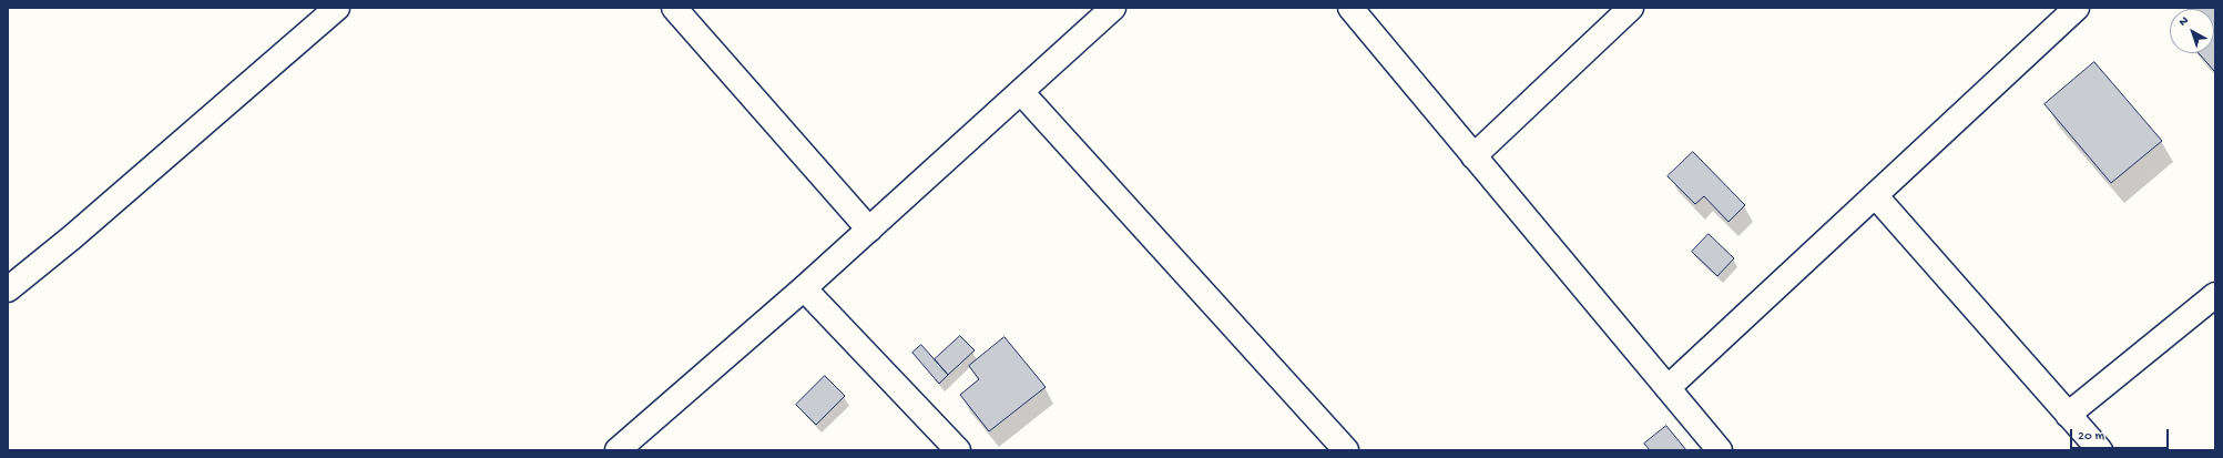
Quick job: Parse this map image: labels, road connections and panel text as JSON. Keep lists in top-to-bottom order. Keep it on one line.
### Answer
{"scale_bar":"20 m","north":"top left"}
